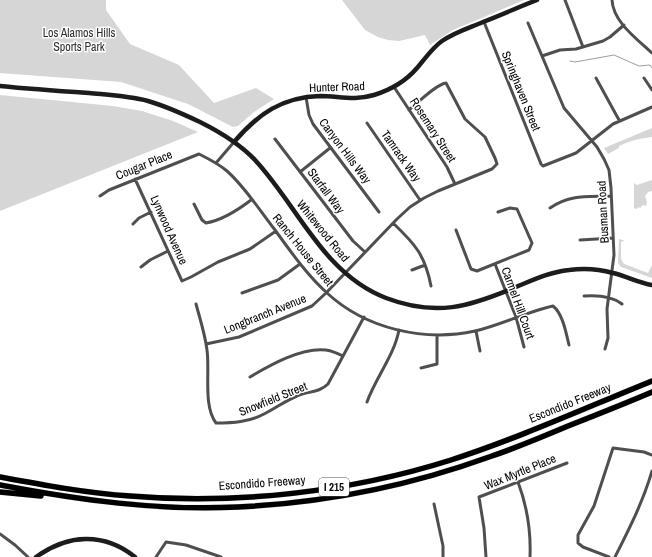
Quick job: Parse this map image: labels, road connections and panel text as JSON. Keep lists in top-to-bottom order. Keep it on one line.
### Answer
{"streets":{"highway":["Escondido Freeway","I 215"],"main road":["Hunter Road","Whitewood Road"],"street":["Springhaven Street","Rosemary Street","Canyon Hills Way","Tamrack Way","Cougar Place","Starfall Way","Busman Road","Lynwood Avenue","Ranch House Street","Carmel Hill Court","Longbranch Avenue","Snowfield Street","Wax Myrtle Place"]},"crossings":[["Hunter Road","Springhaven Street"],["Hunter Road","Rosemary Street"],["Hunter Road","Canyon Hills Way"],["Hunter Road","Whitewood Road"],["Hunter Road","Ranch House Street"],["Springhaven Street","Busman Road"],["Rosemary Street","Longbranch Avenue"],["Tamrack Way","Longbranch Avenue"],["Cougar Place","Lynwood Avenue"],["Cougar Place","Ranch House Street"],["Starfall Way","Longbranch Avenue"],["Busman Road","Whitewood Road"],["Lynwood Avenue","Ranch House Street"],["Whitewood Road","Carmel Hill Court"],["Whitewood Road","Longbranch Avenue"],["Ranch House Street","Carmel Hill Court"],["Ranch House Street","Longbranch Avenue"],["Longbranch Avenue","Snowfield Street"]],"parks":["Los Alamos Hills Sports Park"]}
